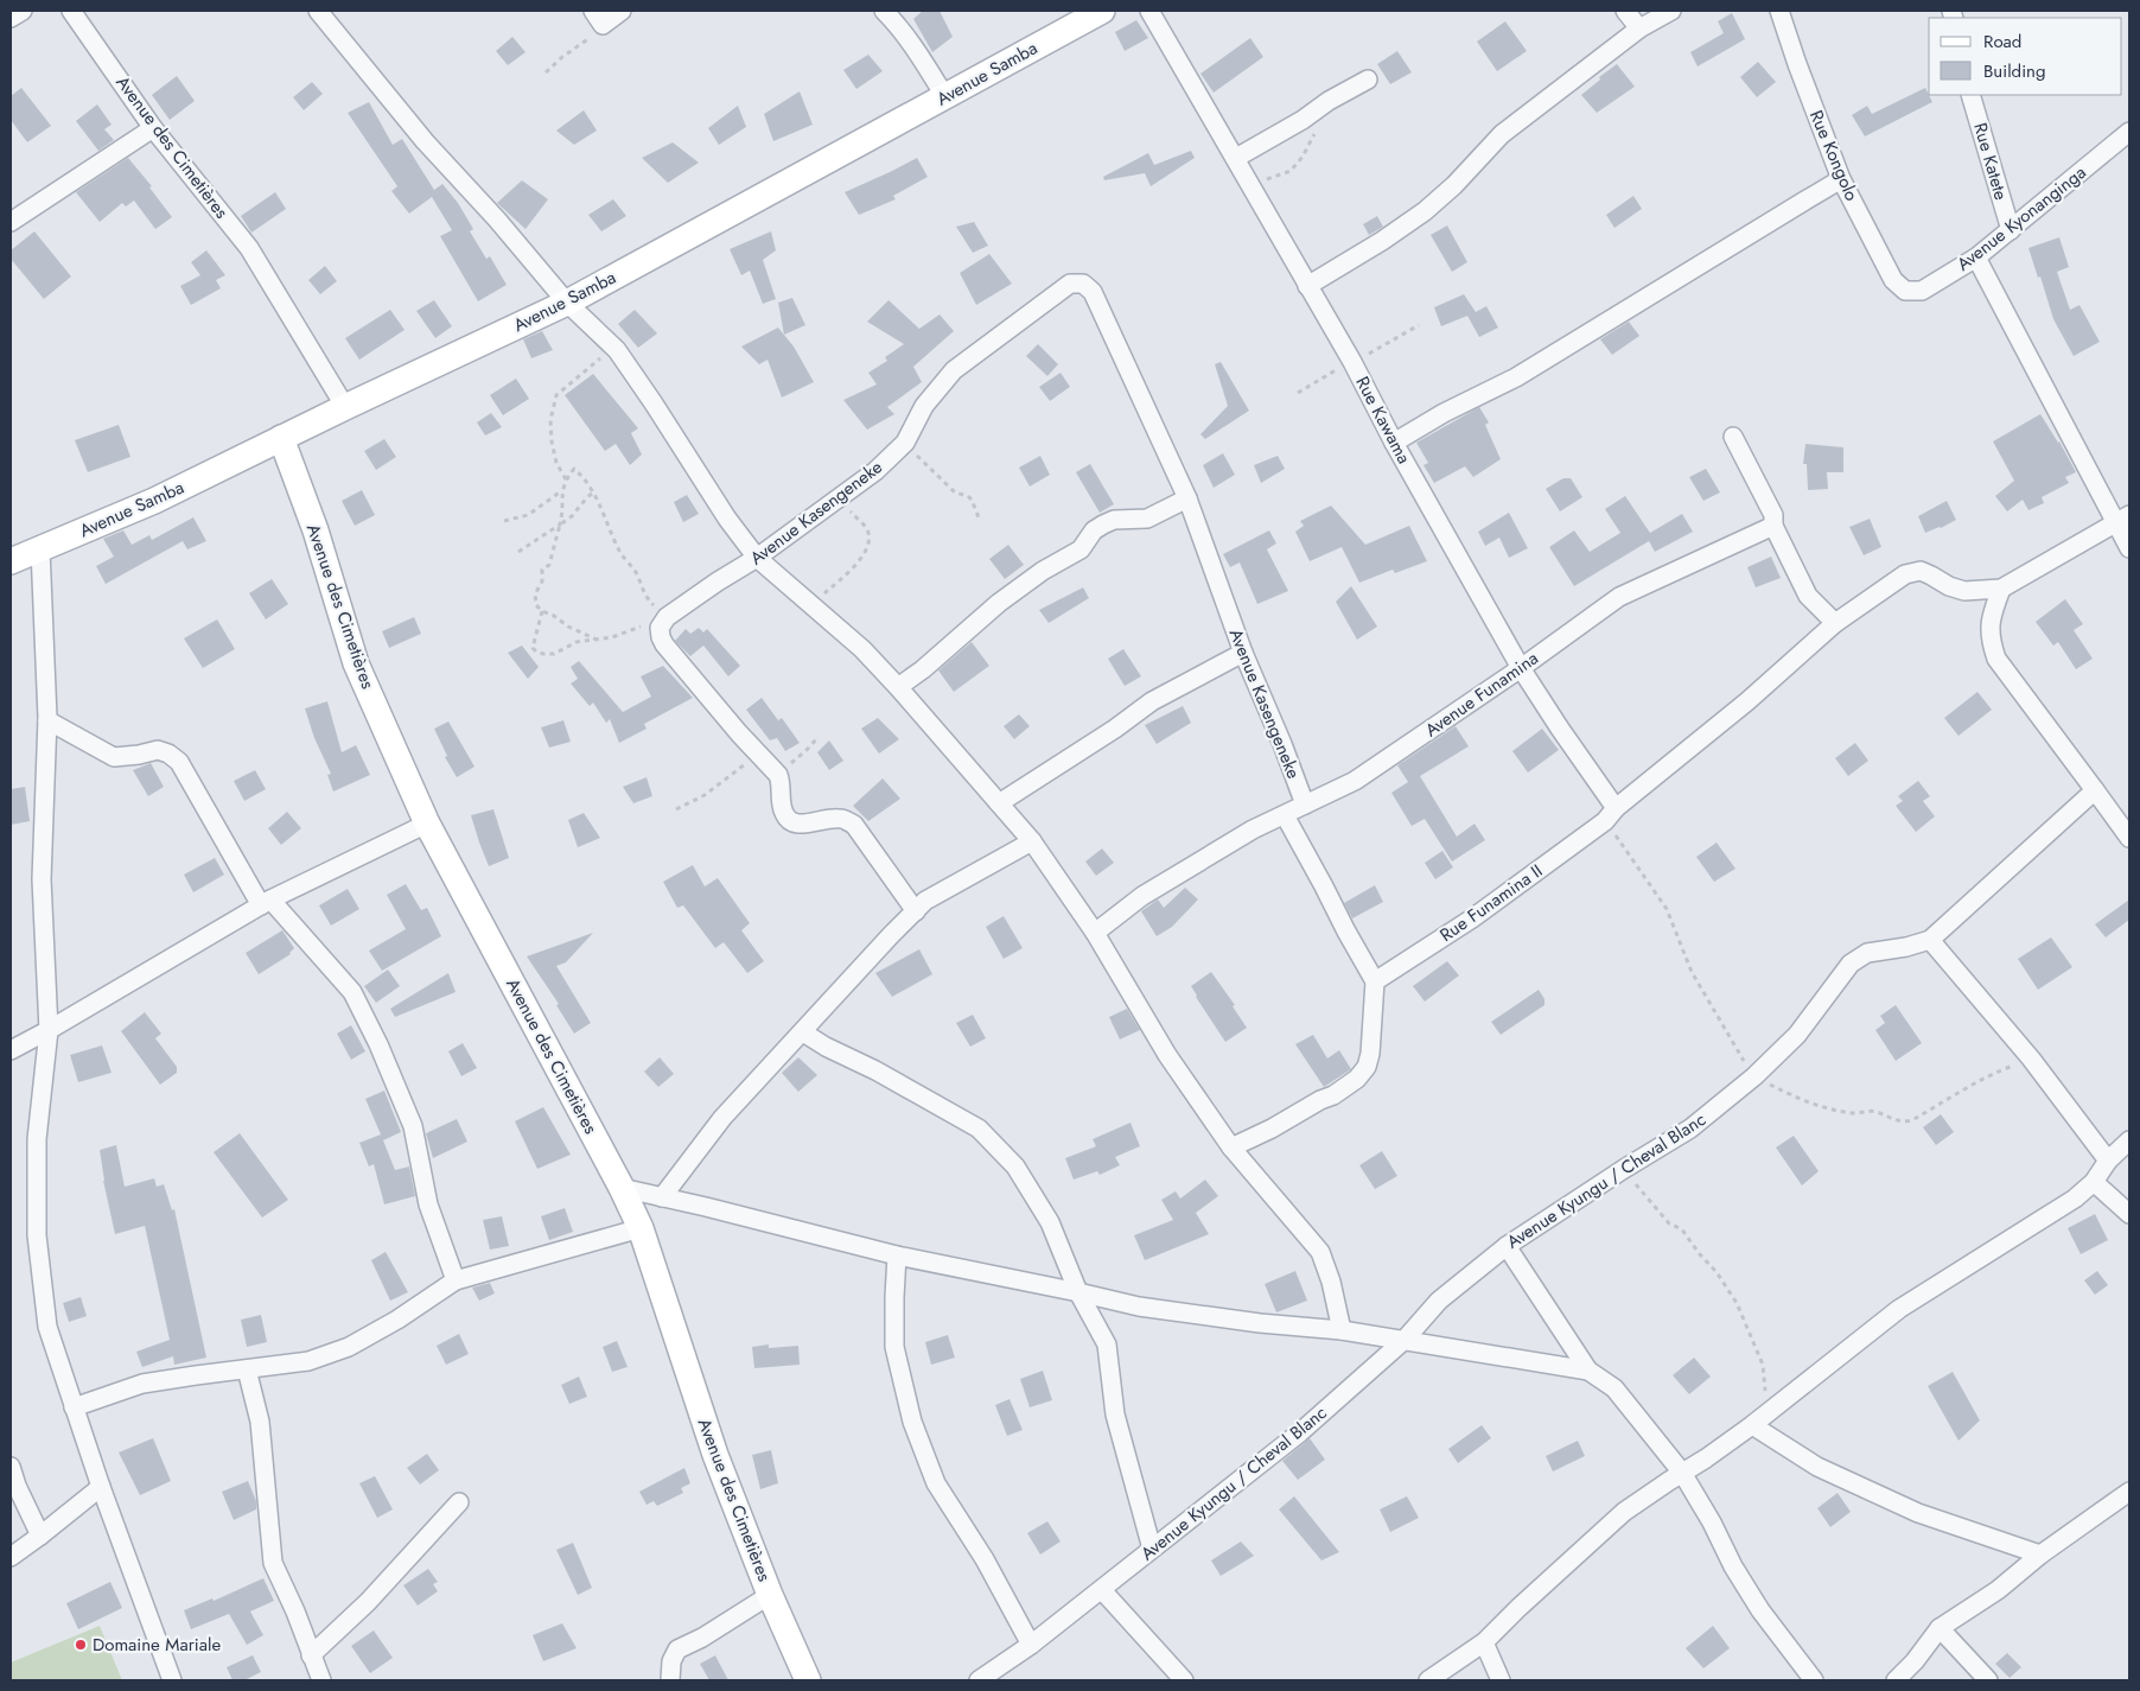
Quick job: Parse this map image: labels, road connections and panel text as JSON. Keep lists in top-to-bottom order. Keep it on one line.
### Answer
{"streets":{"street":["Avenue Samba","Avenue des Cimetières","Rue Kongolo","Rue Katete","Avenue Kyonanginga","Rue Kawama","Avenue Kasengeneke","Avenue Funamina","Rue Funamina II","Avenue Kyungu / Cheval Blanc"]},"crossings":[["Avenue Samba","Avenue des Cimetières"],["Rue Kongolo","Avenue Kyonanginga"],["Rue Katete","Avenue Kyonanginga"],["Rue Kawama","Avenue Funamina"],["Rue Kawama","Rue Funamina II"],["Avenue Kasengeneke","Avenue Funamina"]],"places":["Domaine Mariale"],"legend":["Road","Building"]}
